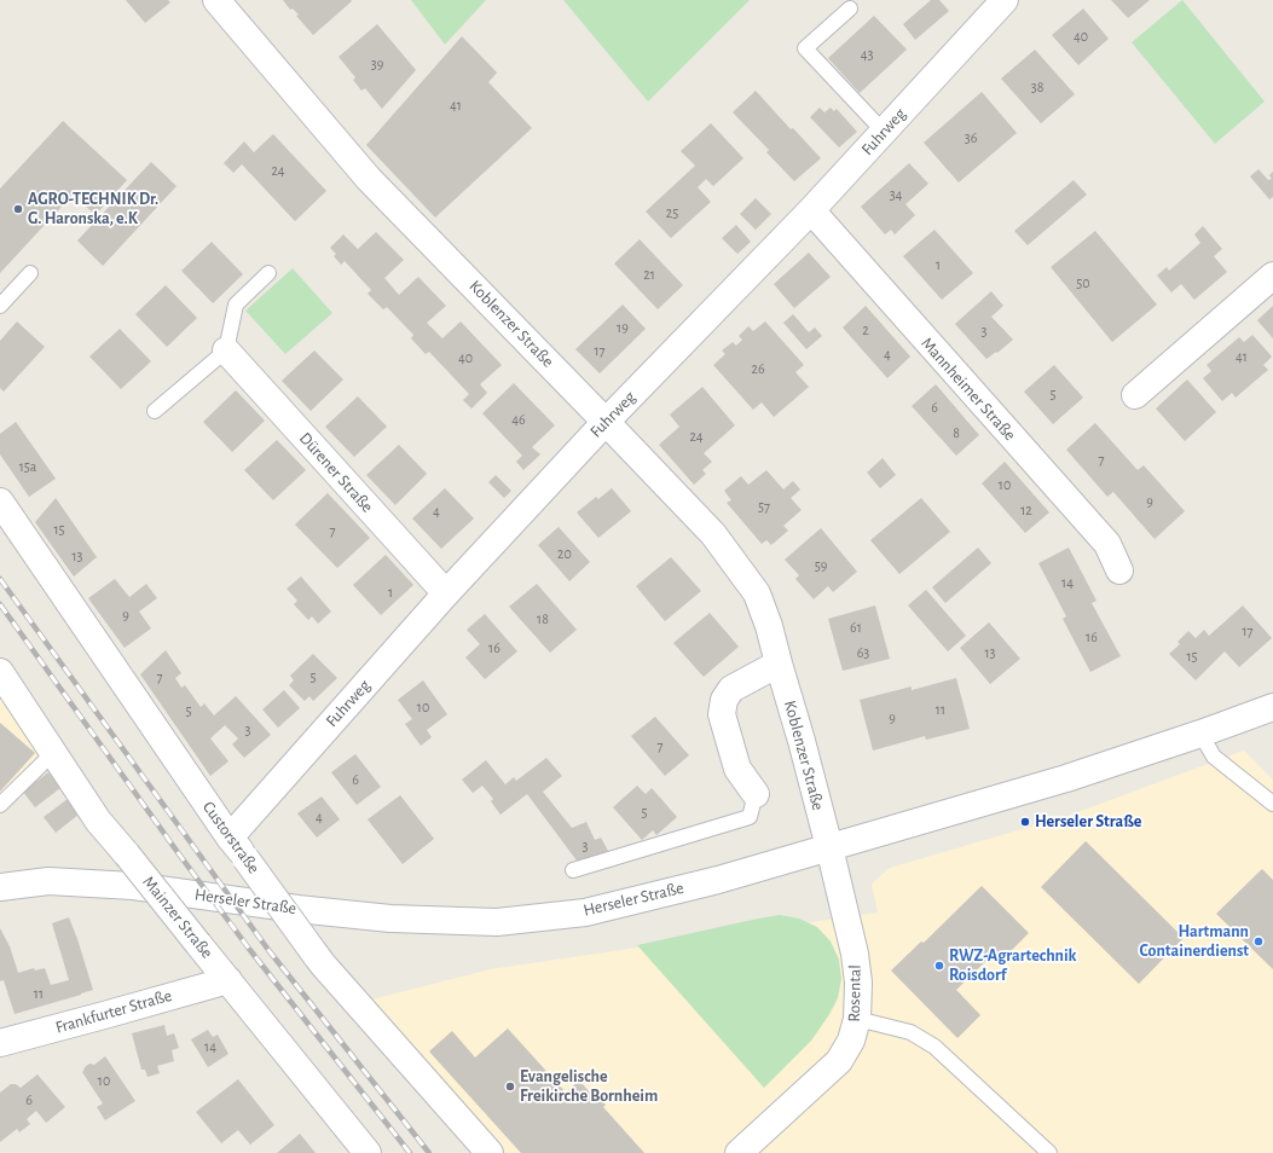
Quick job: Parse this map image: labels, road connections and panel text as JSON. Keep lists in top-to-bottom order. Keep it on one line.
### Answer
{"streets":{"street":["Fuhrweg","Koblenzer Straße","Mannheimer Straße","Dürener Straße","Custorstraße","Herseler Straße","Mainzer Straße","Rosental","Frankfurter Straße"]},"crossings":[["Fuhrweg","Koblenzer Straße"],["Fuhrweg","Mannheimer Straße"],["Fuhrweg","Dürener Straße"],["Fuhrweg","Custorstraße"],["Koblenzer Straße","Herseler Straße"],["Koblenzer Straße","Rosental"],["Herseler Straße","Rosental"],["Mainzer Straße","Frankfurter Straße"]],"places":["AGRO-TECHNIK Dr. G. Haronska, e.K","Herseler Straße","Hartmann Containerdienst","RWZ-Agrartechnik Roisdorf","Evangelische Freikirche Bornheim"],"house_numbers":["40","43","39","38","41","36","24","34","25","1","21","50","19","2","3","17","4","41","40","26","5","6","46","8","24","7","15a","10","9","57","12","4","15","7","20","13","59","14","1","9","18","61","17","16","16","63","13","15","7","5","10","11","5","9","3","7","6","5","4","3","11","14","10","6"]}
